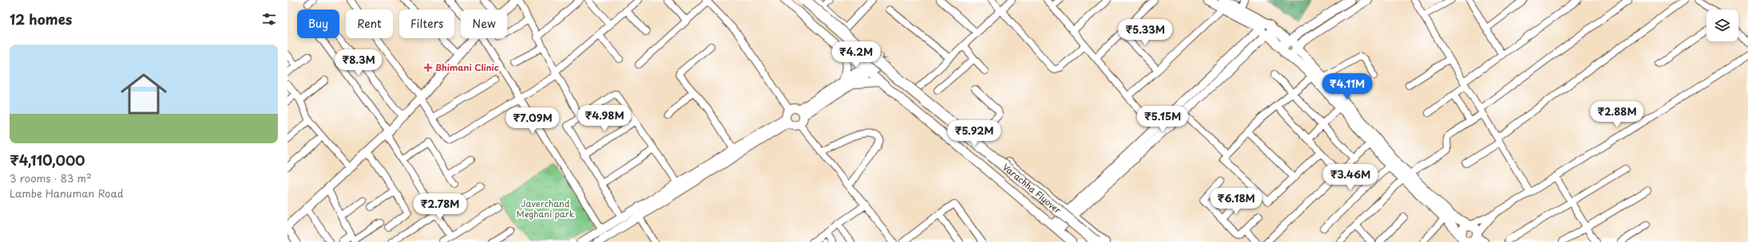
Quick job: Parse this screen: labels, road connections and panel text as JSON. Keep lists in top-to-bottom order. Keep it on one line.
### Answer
{"streets":{"main road":["Varachha Flyover"]},"parks":["Javerchand Meghani park"],"places":{"health":["Bhimani Clinic"]},"page":{"heading":"12 homes","chip":["Buy","Rent","Filters","New"],"price":["₹5.33M","₹4.2M","₹8.3M","₹4.11M","₹2.88M","₹4.98M","₹5.15M","₹7.09M","₹5.92M","₹3.46M","₹6.18M","₹2.78M"],"list":[{"name":"₹4,110,000","note":"3 rooms · 83 m² · Lambe Hanuman Road"}]}}
